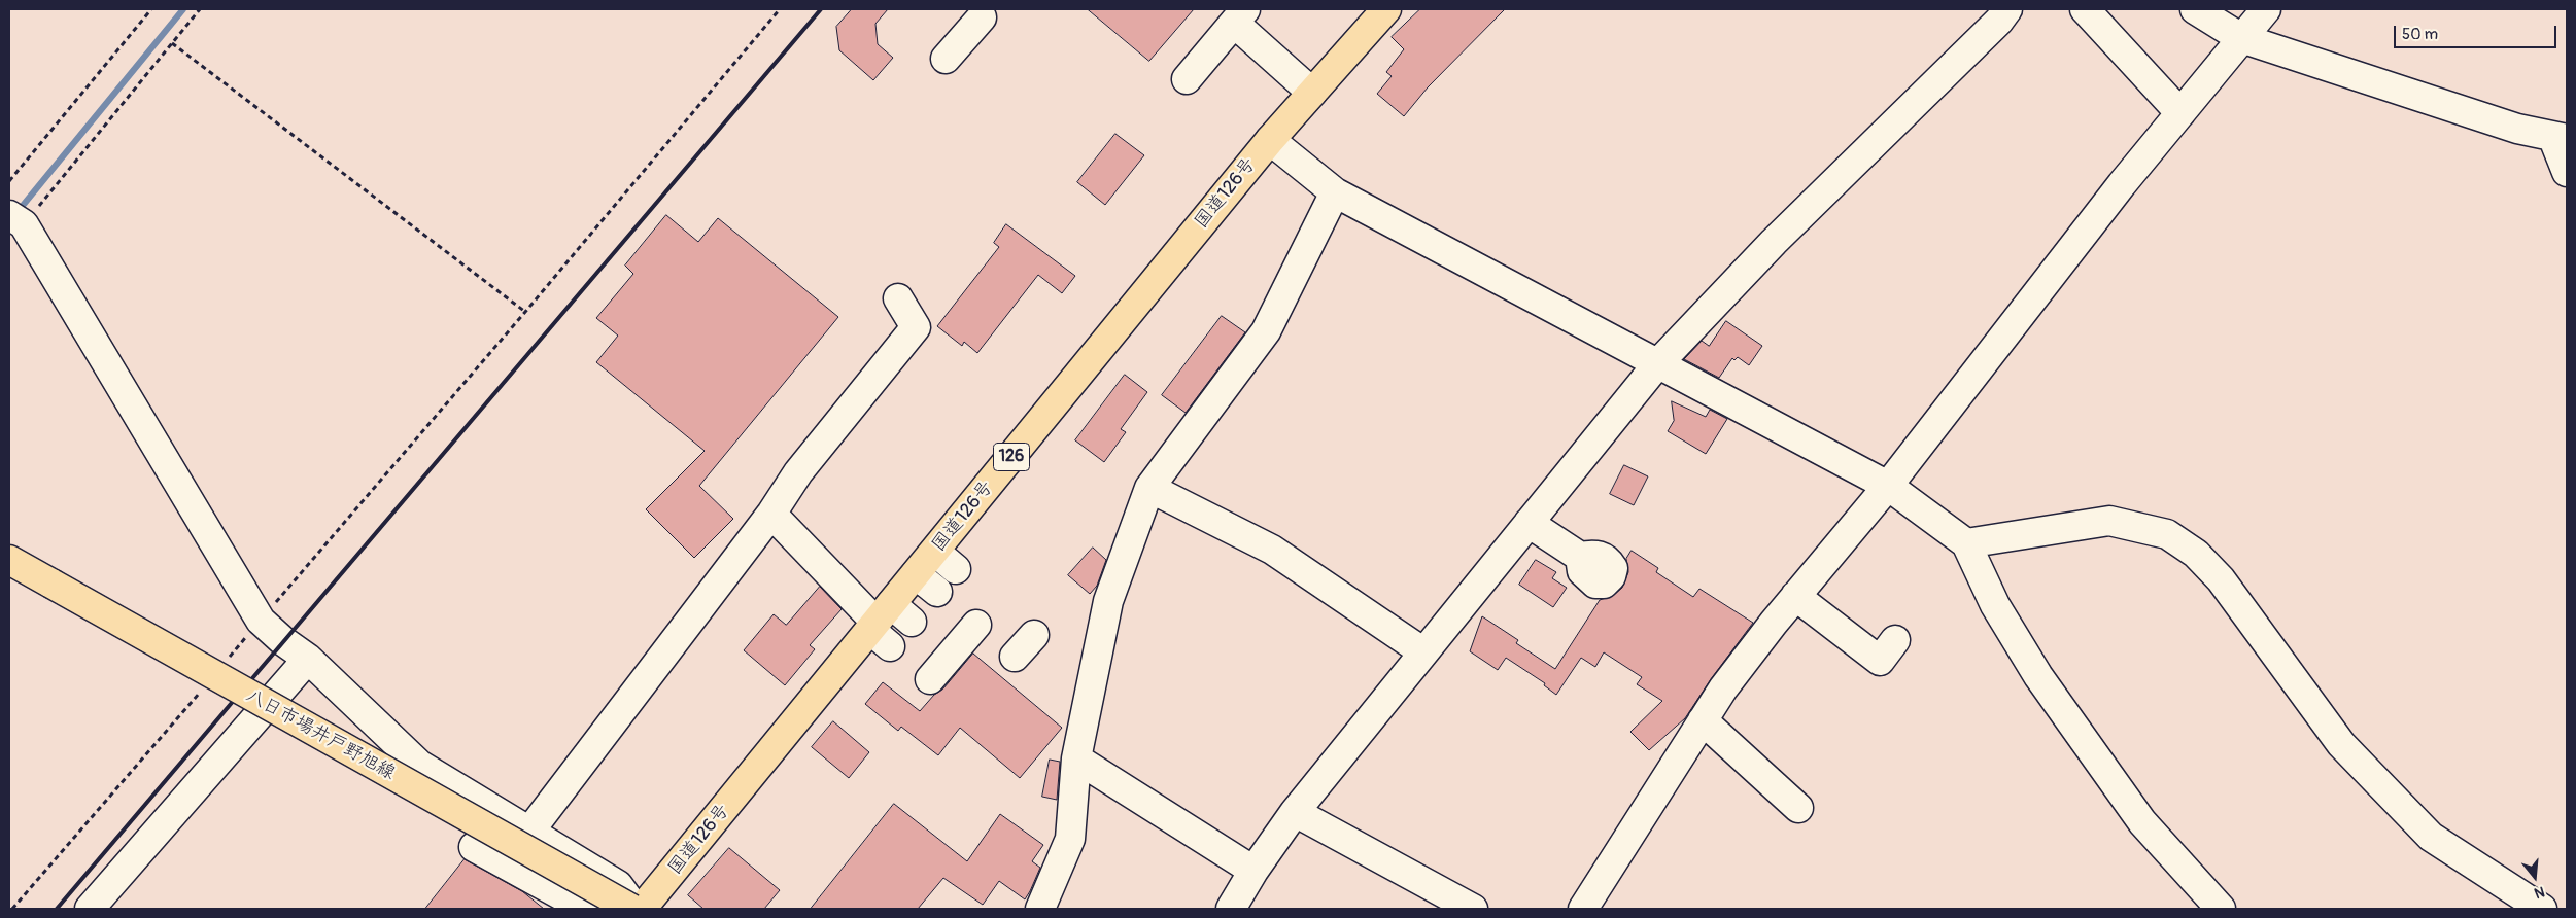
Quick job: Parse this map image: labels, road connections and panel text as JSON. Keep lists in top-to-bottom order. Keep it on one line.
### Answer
{"streets":{"main road":["国道126号","126","八日市場井戸野旭線"]},"scale_bar":"50 m","north":"bottom"}
